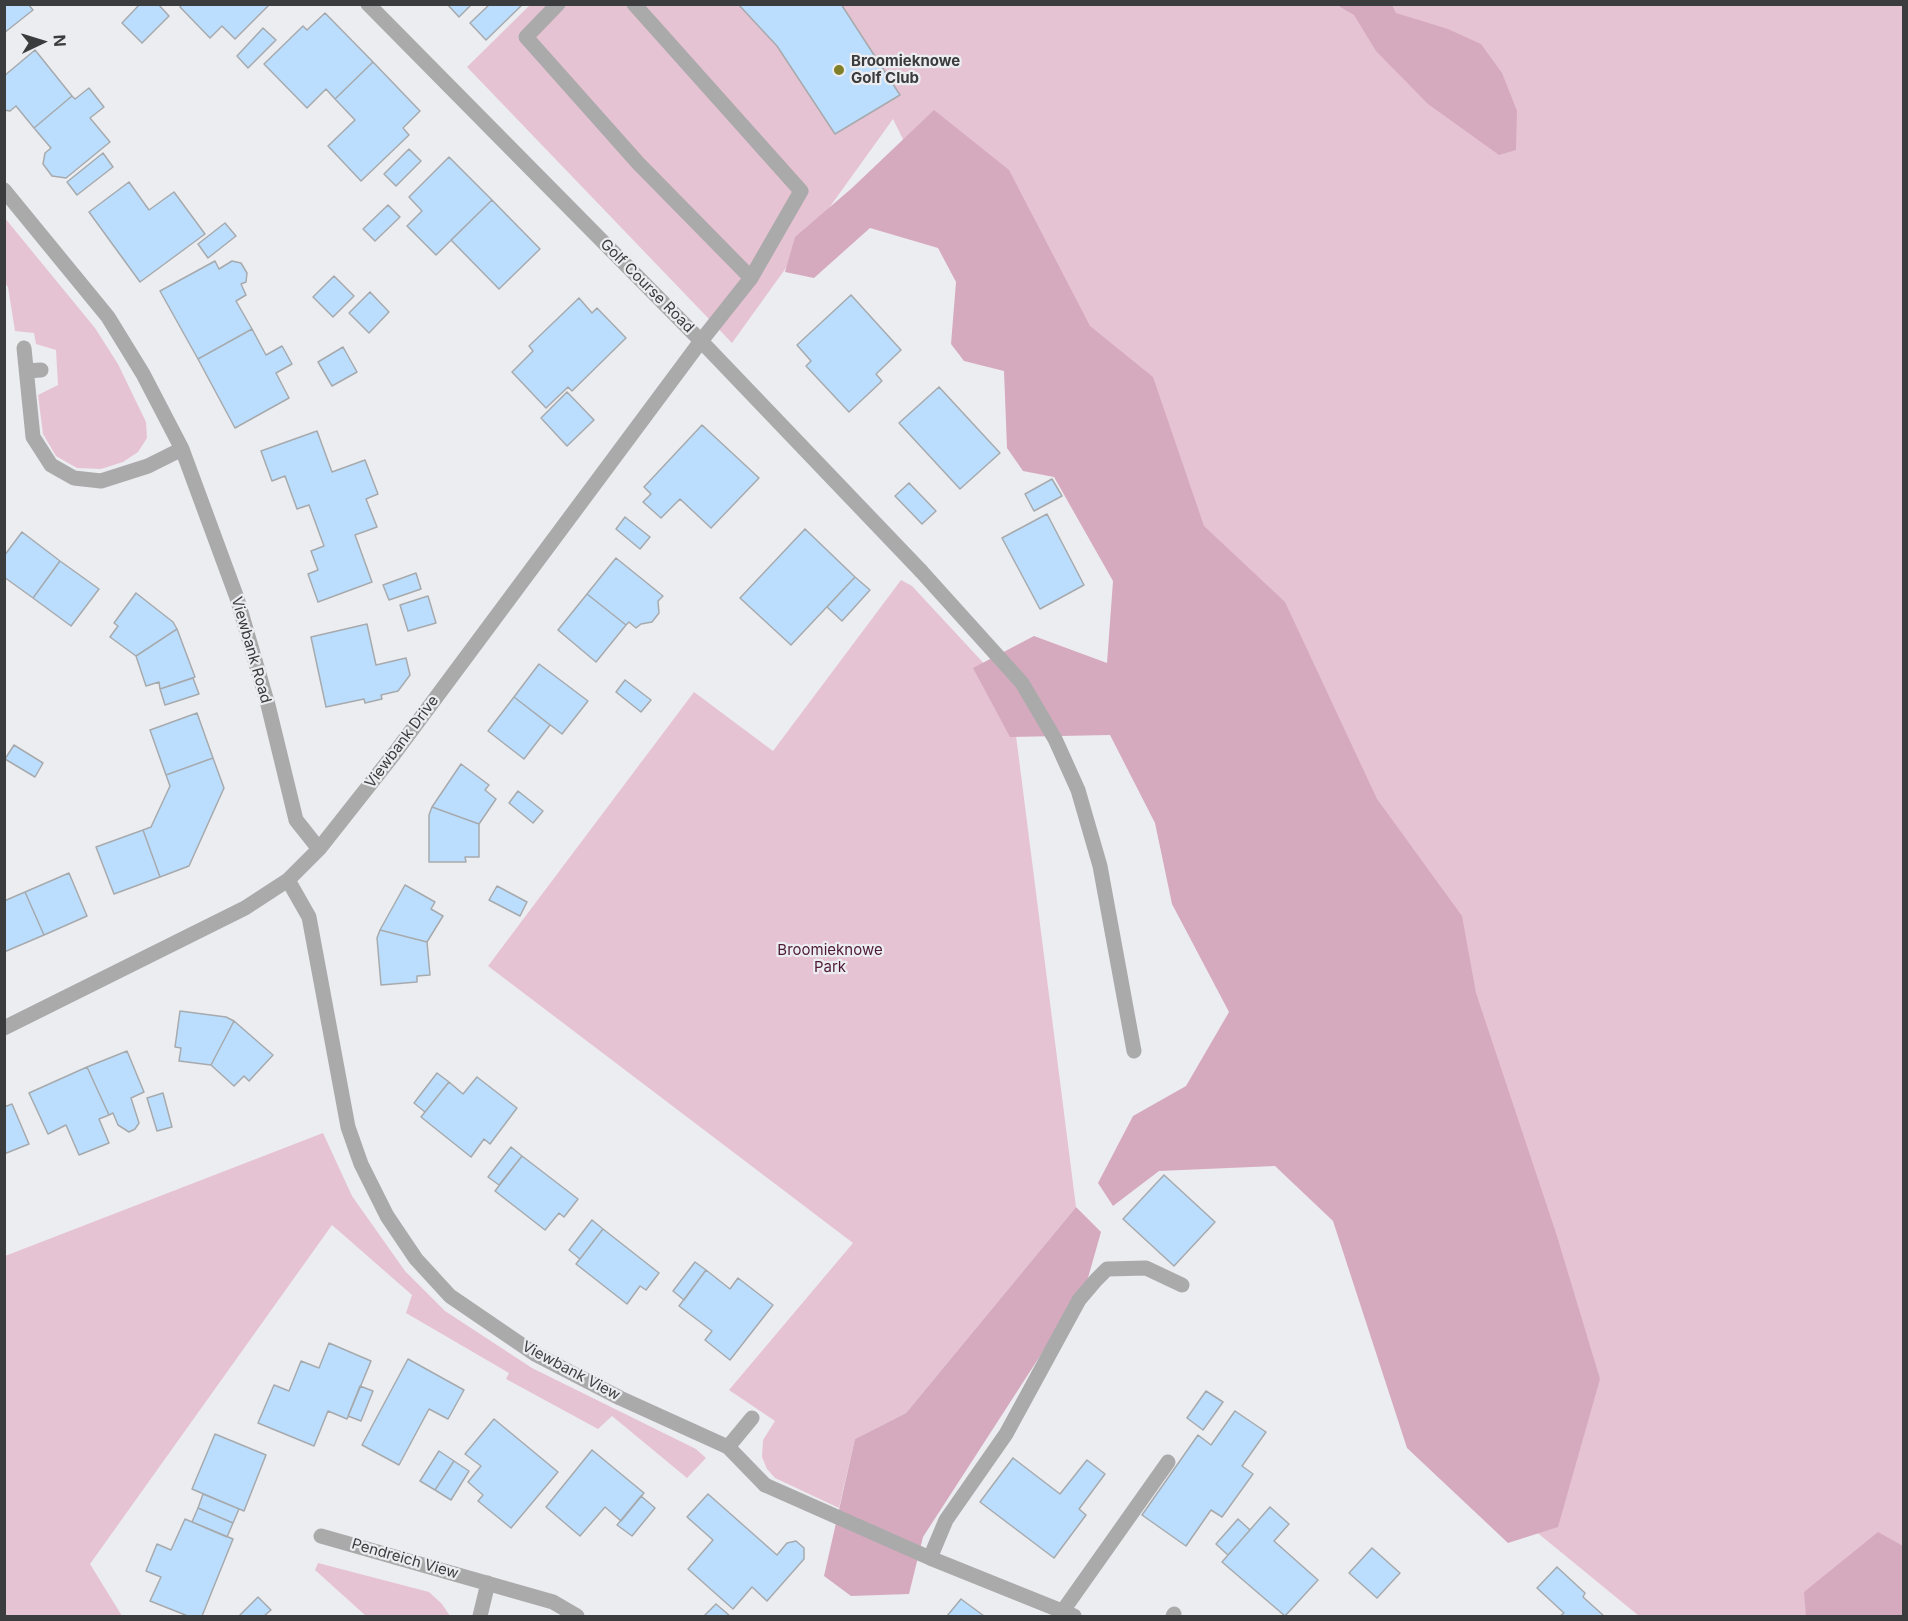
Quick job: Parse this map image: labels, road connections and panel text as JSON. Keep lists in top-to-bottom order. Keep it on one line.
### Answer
{"streets":{"street":["Golf Course Road","Viewbank Road","Viewbank Drive","Viewbank View","Pendreich View"]},"crossings":[["Golf Course Road","Viewbank Drive"],["Viewbank Road","Viewbank Drive"],["Viewbank Drive","Viewbank View"]],"parks":["Broomieknowe Park"],"places":["Broomieknowe Golf Club"],"north":"right"}
